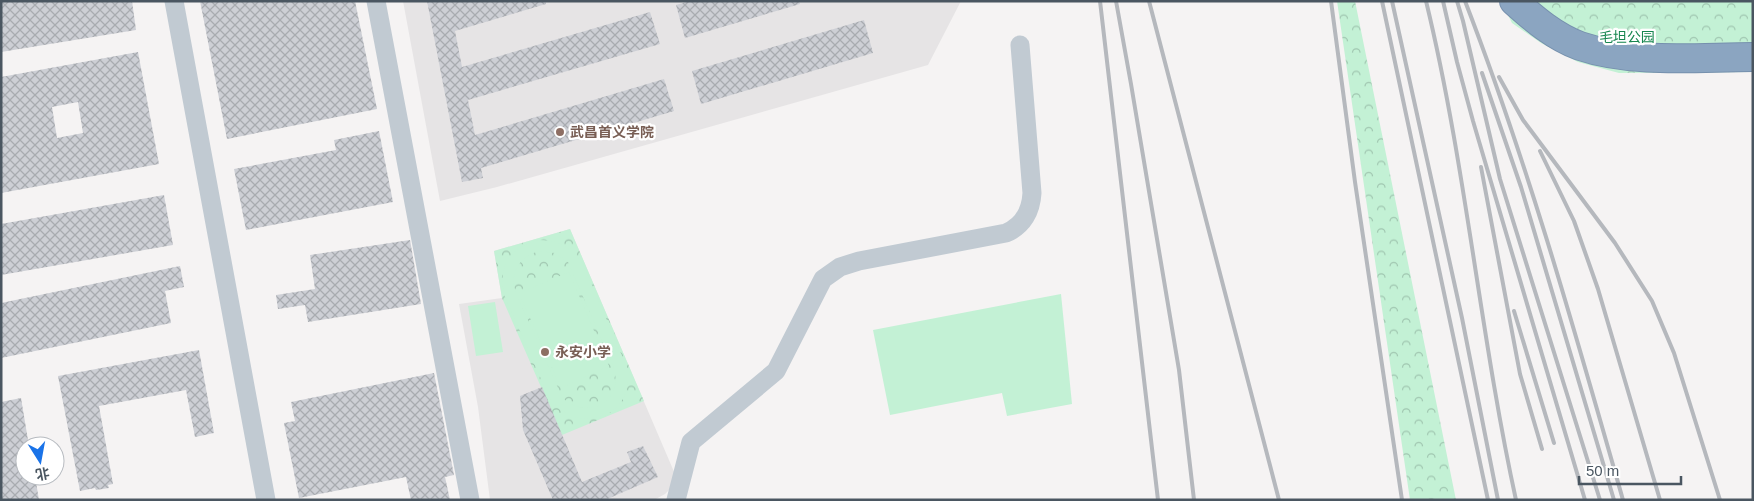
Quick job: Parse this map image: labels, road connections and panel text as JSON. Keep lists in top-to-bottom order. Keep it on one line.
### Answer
{"parks":["毛坦公园"],"places":["武昌首义学院","永安小学"],"scale_bar":"50 m","north":"bottom"}
